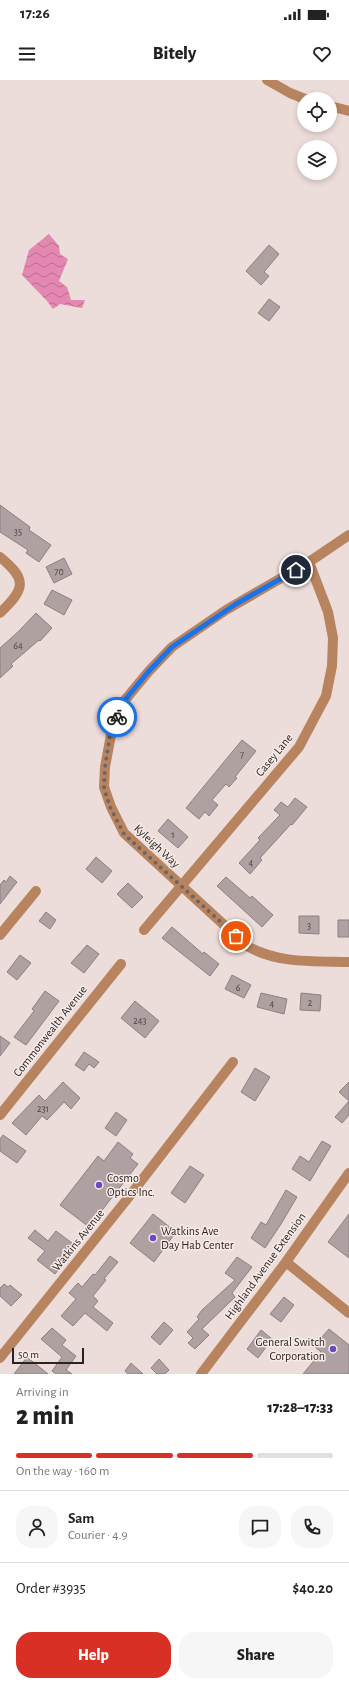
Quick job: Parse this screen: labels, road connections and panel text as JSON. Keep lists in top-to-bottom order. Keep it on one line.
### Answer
{"streets":{"street":["Casey Lane","Kyleigh Way","Commonwealth Avenue","Watkins Avenue","Highland Avenue Extension"]},"crossings":[["Casey Lane","Kyleigh Way"]],"places":["Cosmo Optics Inc.","Watkins Ave Day Hab Center","General Switch Corporation"],"house_numbers":["35","70","64","7","1","4","3","6","2","4","243","231"],"scale_bar":"50 m","page":{"status":"17:26","header":"Bitely","scale":"50 m","heading":["2 min","Arriving in","17:28–17:33"],"panel":["Sam","Courier · 4.9","Order #3935","$40.20"],"bar":"On the way · 160 m","buttons":["Help","Share"]}}
